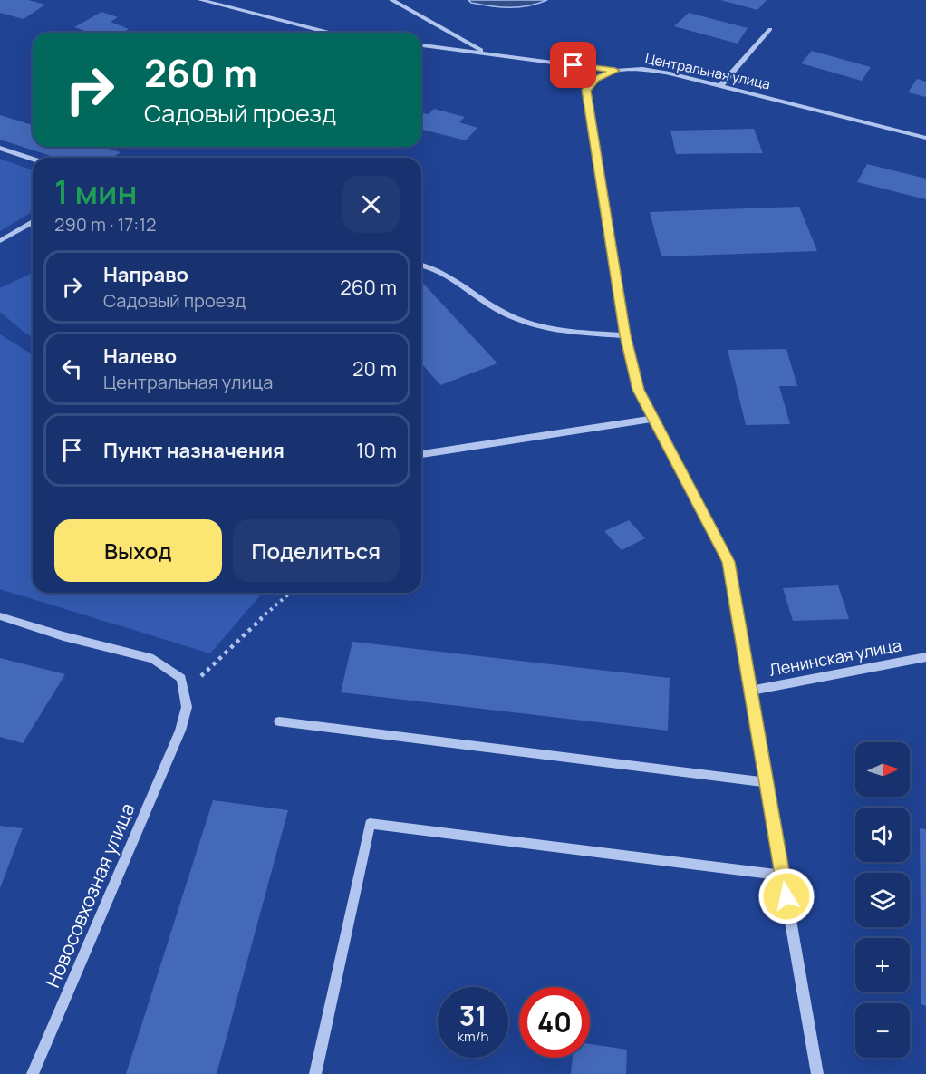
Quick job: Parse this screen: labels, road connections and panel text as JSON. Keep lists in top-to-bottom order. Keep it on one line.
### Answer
{"streets":{"street":["Центральная улица","Ленинская улица","Новосовхозная улица"]},"north":"right","page":{"turn":["260 m","Садовый проезд"],"heading":["1 мин","290 m · 17:12"],"list":[{"name":"Направо","note":"Садовый проезд","value":"260 m"},{"name":"Налево","note":"Центральная улица","value":"20 m"},{"name":"Пункт назначения","value":"10 m"}],"buttons":["Выход","Поделиться"],"map_buttons":["+","−"],"speed":"31 km/h","limit":"40"}}
